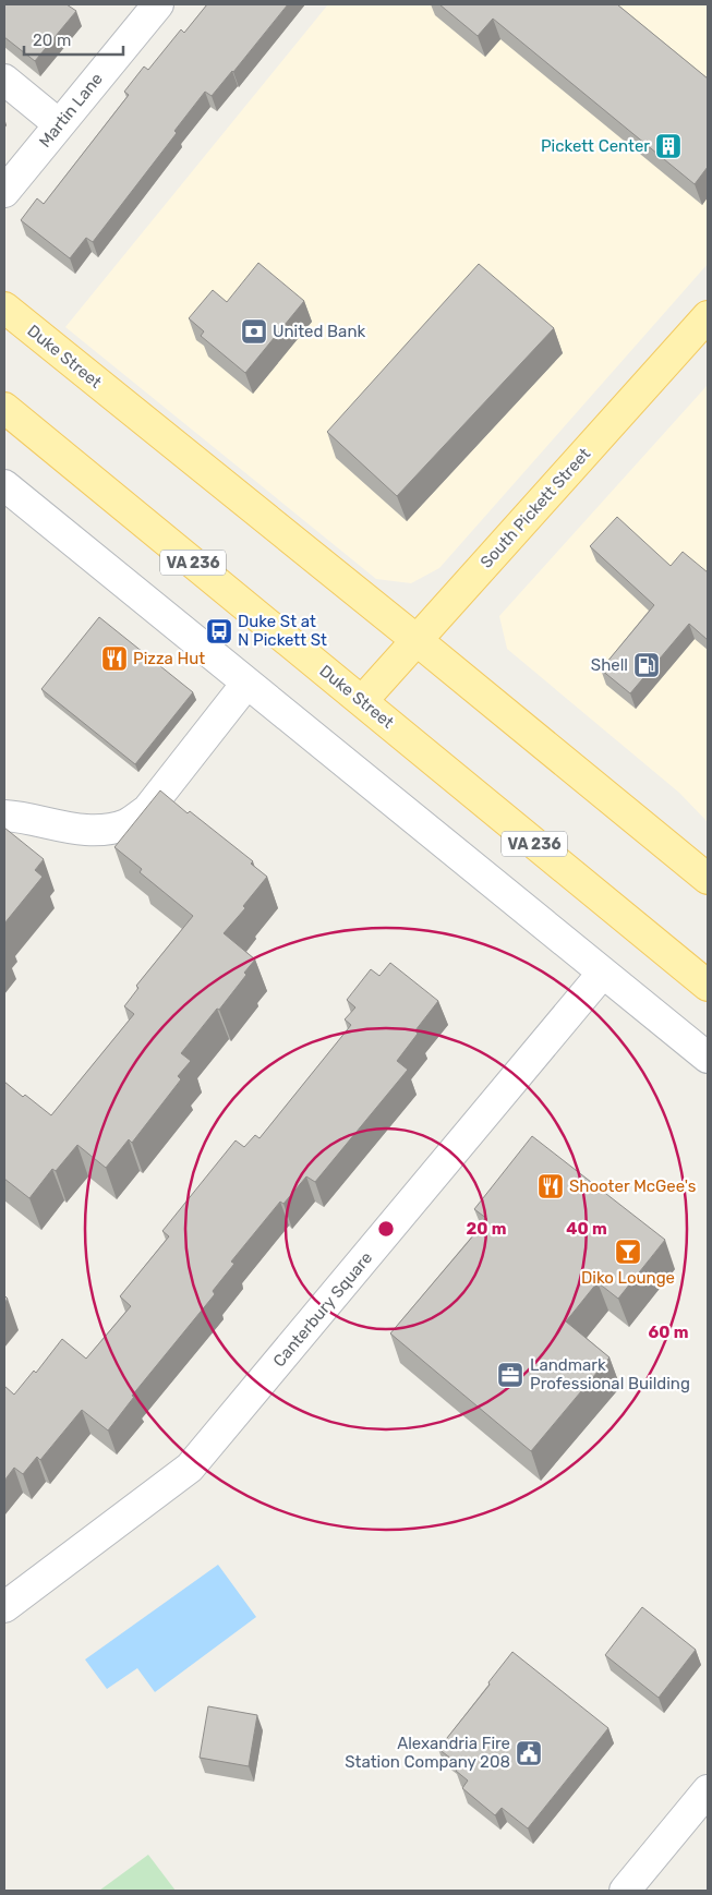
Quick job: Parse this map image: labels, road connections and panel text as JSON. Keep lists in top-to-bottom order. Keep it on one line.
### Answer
{"streets":{"main road":["Duke Street","South Pickett Street","VA 236"],"street":["Martin Lane","Canterbury Square"]},"crossings":[["Duke Street","South Pickett Street"]],"places":{"building":["Pickett Center"],"bank":["United Bank"],"bus stop":["Duke St at N Pickett St"],"restaurant":["Pizza Hut","Shooter McGee's"],"fuel station":["Shell"],"bar":["Diko Lounge"],"office":["Landmark Professional Building"],"public building":["Alexandria Fire Station Company 208"]},"scale_bar":"20 m","rings":["20 m","40 m","60 m"]}
